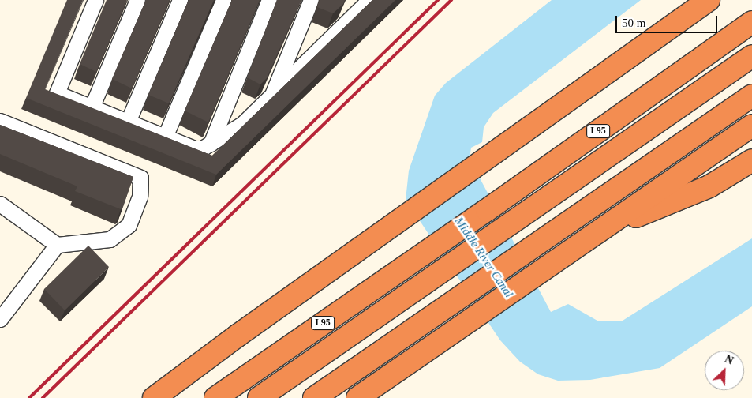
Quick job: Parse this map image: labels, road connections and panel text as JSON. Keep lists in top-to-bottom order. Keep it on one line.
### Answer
{"streets":{"highway":["I 95"]},"water":["Middle River Canal"],"scale_bar":"50 m","north":"top right"}
